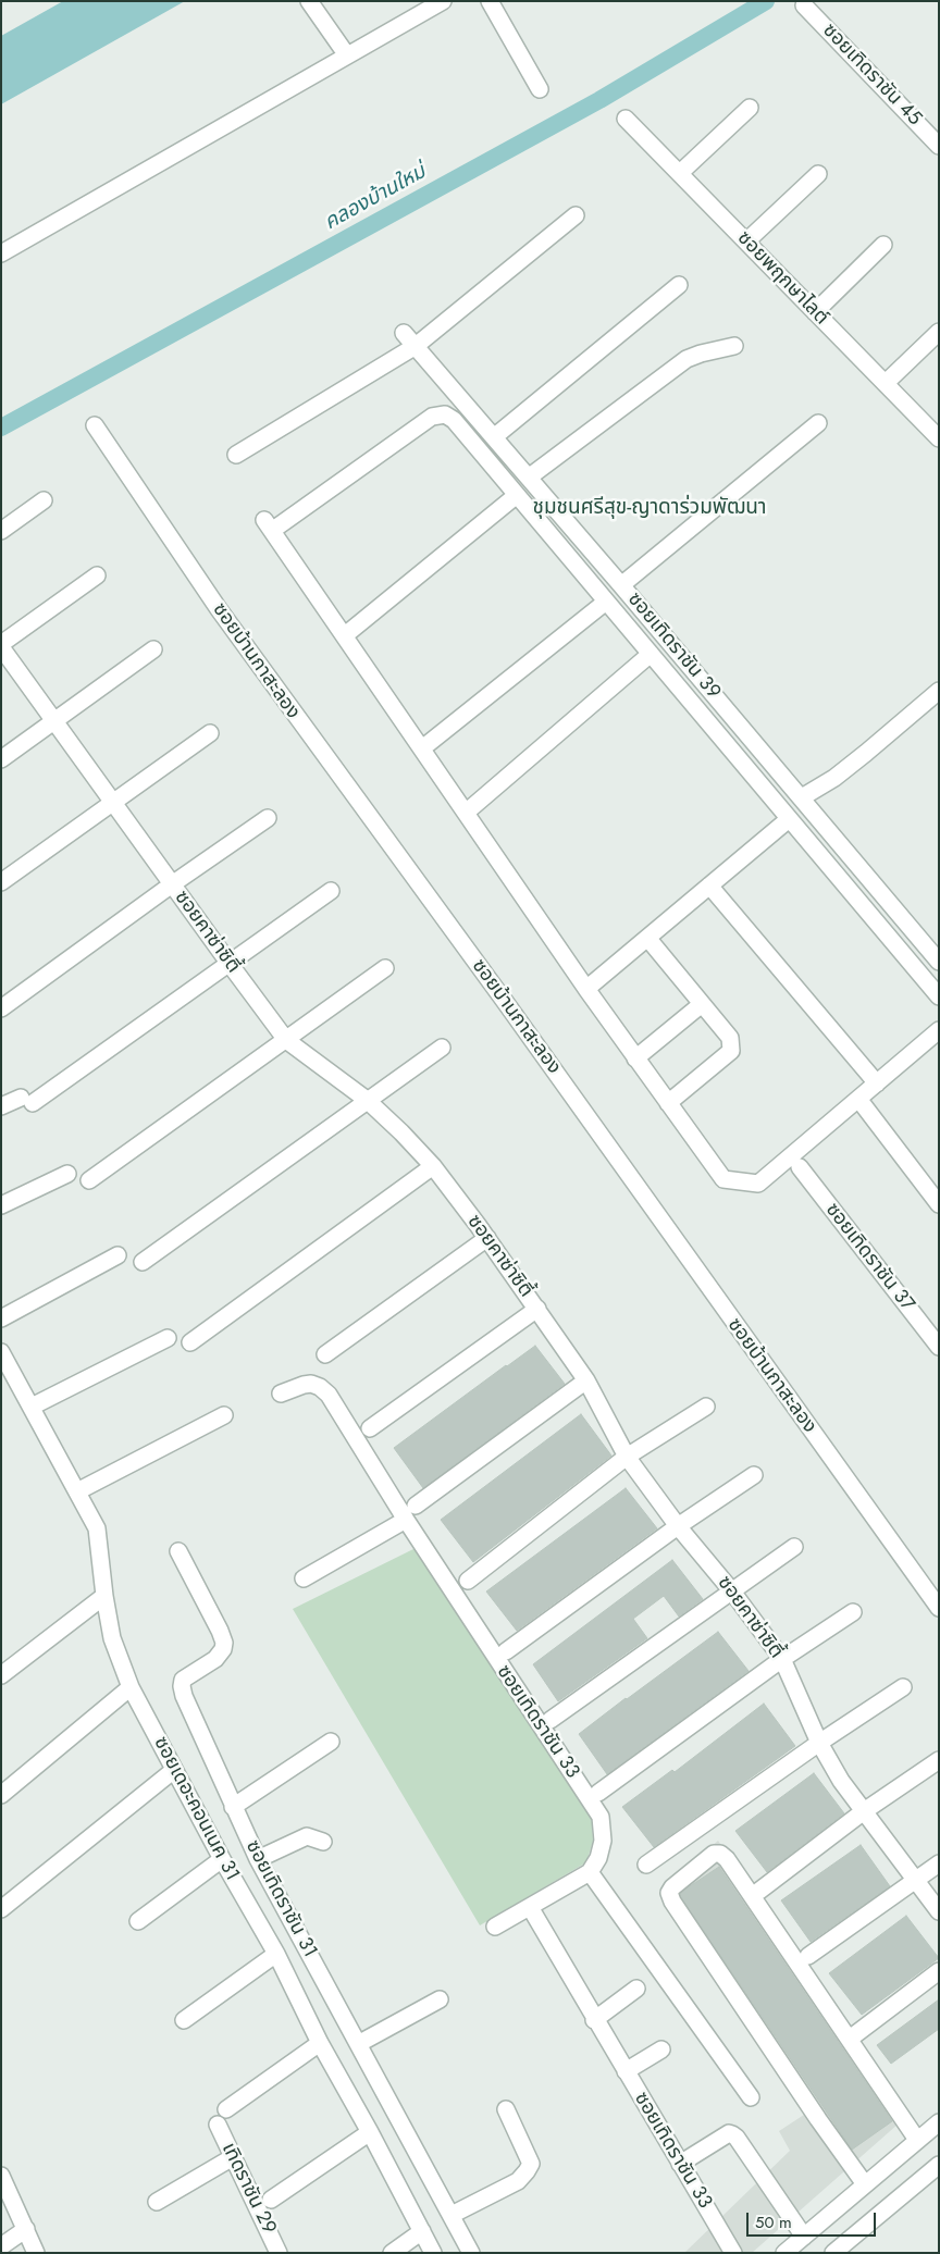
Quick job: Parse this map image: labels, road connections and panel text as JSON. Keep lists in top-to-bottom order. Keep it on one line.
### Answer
{"streets":{"street":["ซอยเทิดราชัน 45","ซอยพฤกษาไลต์","ซอยเทิดราชัน 39","ซอยบ้านกาสะลอง","ซอยคาซ่าซิตี้","ซอยเทิดราชัน 37","ซอยเทิดราชัน 33","ซอยเดอะคอนเนค 31","ซอยเทิดราชัน 31","เทิดราชัน 29"]},"districts":["ชุมชนศรีสุข-ญาดาร่วมพัฒนา"],"water":["คลองบ้านใหม่"],"scale_bar":"50 m"}
